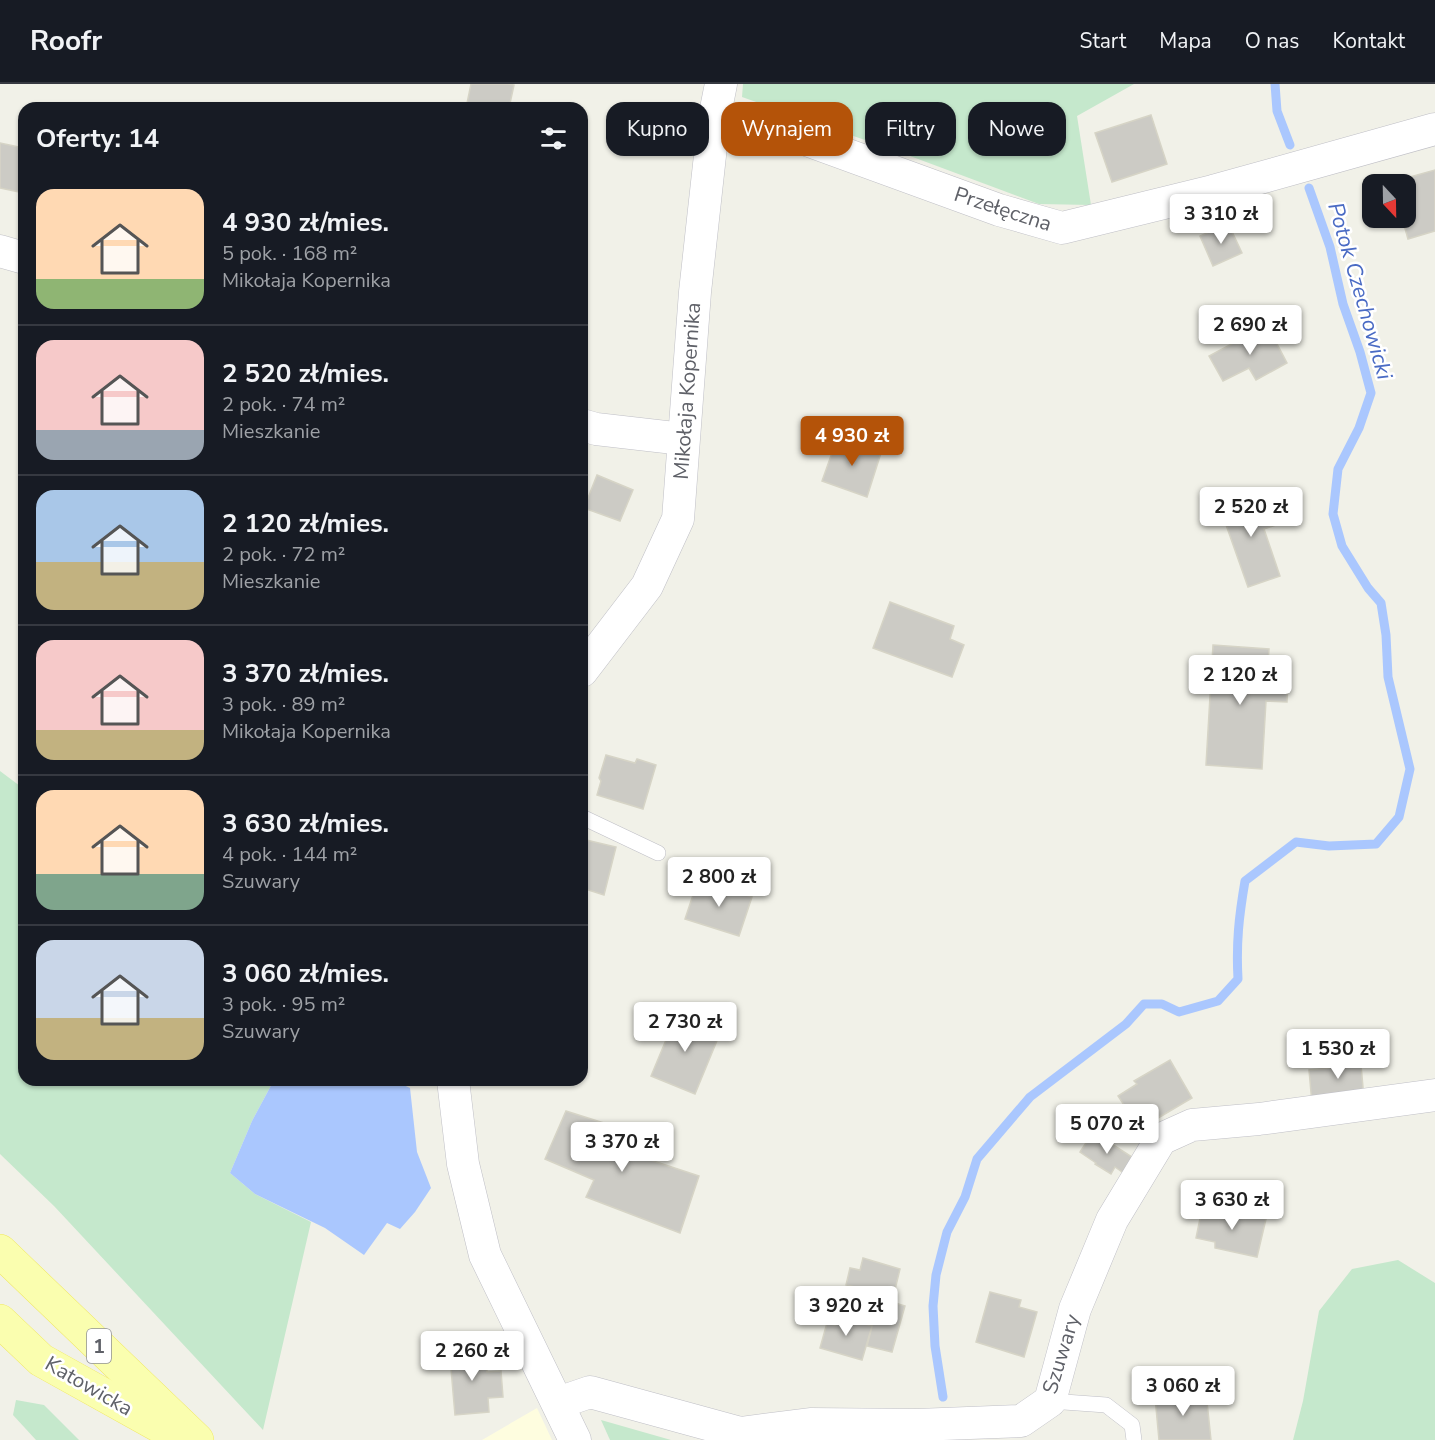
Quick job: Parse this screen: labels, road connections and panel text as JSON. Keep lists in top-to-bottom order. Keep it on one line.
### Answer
{"streets":{"main road":["1","Katowicka"],"street":["Przełęczna","Mikołaja Kopernika","Szuwary"]},"crossings":[["Przełęczna","Mikołaja Kopernika"]],"water":["Potok Czechowicki"],"north":"bottom","page":{"header":"Roofr","nav":["Start","Mapa","O nas","Kontakt"],"chip":["Kupno","Wynajem","Filtry","Nowe"],"heading":"Oferty: 14","list":[{"name":"4 930 zł/mies.","note":"5 pok. · 168 m² · Mikołaja Kopernika"},{"name":"2 520 zł/mies.","note":"2 pok. · 74 m² · Mieszkanie"},{"name":"2 120 zł/mies.","note":"2 pok. · 72 m² · Mieszkanie"},{"name":"3 370 zł/mies.","note":"3 pok. · 89 m² · Mikołaja Kopernika"},{"name":"3 630 zł/mies.","note":"4 pok. · 144 m² · Szuwary"},{"name":"3 060 zł/mies.","note":"3 pok. · 95 m² · Szuwary"}],"price":["3 310 zł","2 690 zł","4 930 zł","2 520 zł","2 120 zł","2 800 zł","2 730 zł","1 530 zł","5 070 zł","3 370 zł","3 630 zł","3 920 zł","2 260 zł","3 060 zł"]}}
